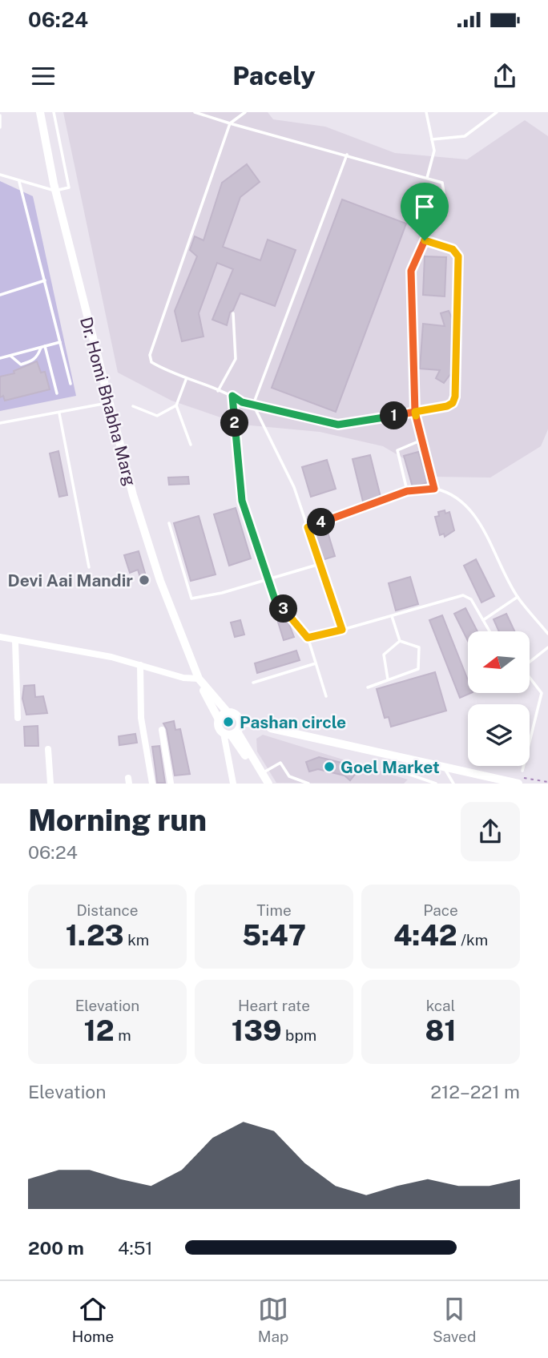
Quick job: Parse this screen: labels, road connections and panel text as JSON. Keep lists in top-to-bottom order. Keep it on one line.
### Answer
{"streets":{"main road":["Dr. Homi Bhabha Marg"]},"places":["Devi Aai Mandir","Pashan circle","Goel Market"],"north":"left","page":{"status":"06:24","header":"Pacely","pins":["1","2","4","3"],"heading":["Morning run","06:24"],"stats":[["Distance","1.23 km"],["Time","5:47"],["Pace","4:42 /km"],["Elevation","12 m"],["Heart rate","139 bpm"],["kcal","81"]],"chart":["Elevation","212–221 m"],"list":[{"name":"200 m","note":"4:51"}],"tabs":["Home","Map","Saved"]}}
